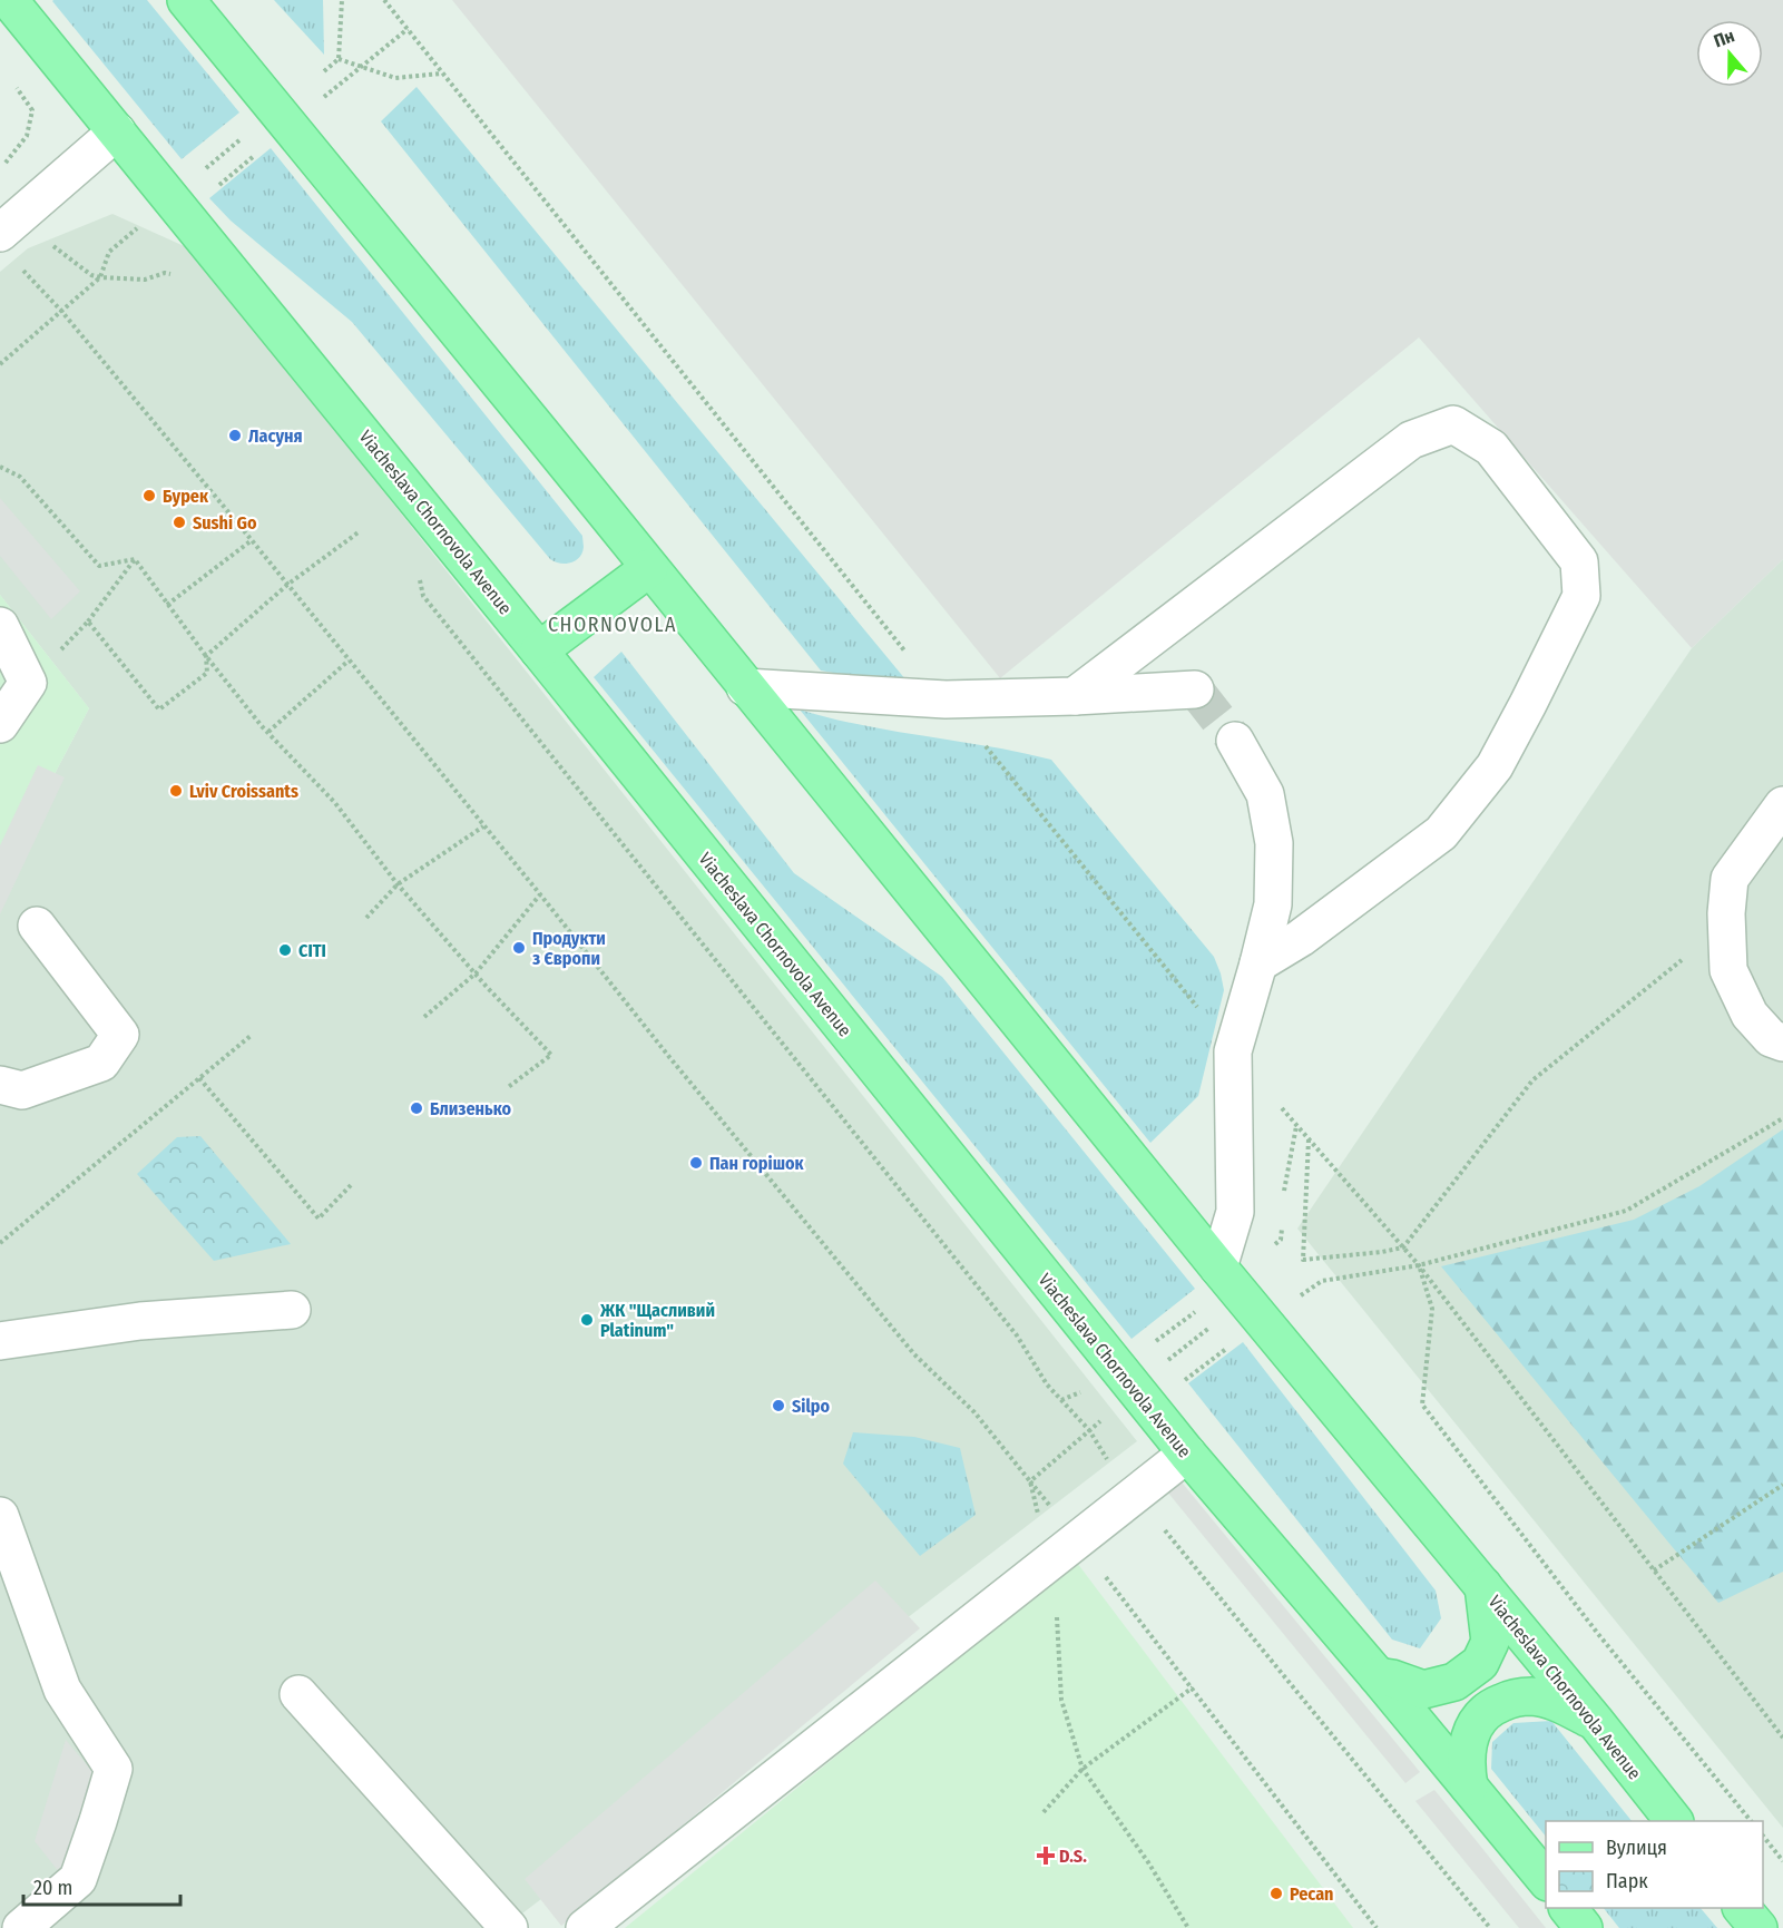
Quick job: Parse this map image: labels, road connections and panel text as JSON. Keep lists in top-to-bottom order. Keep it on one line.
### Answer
{"streets":{"main road":["Viacheslava Chornovola Avenue"]},"districts":["CHORNOVOLA"],"places":{"other":["Ласуня","Бурек","Sushi Go","Lviv Croissants","Продукти з Європи","CITI","Близенько","Пан горішок","ЖК \"Щасливий Platinum\"","Silpo","Pecan"],"health":["D.S."]},"legend":["Вулиця","Парк"],"scale_bar":"20 m","north":"top"}
